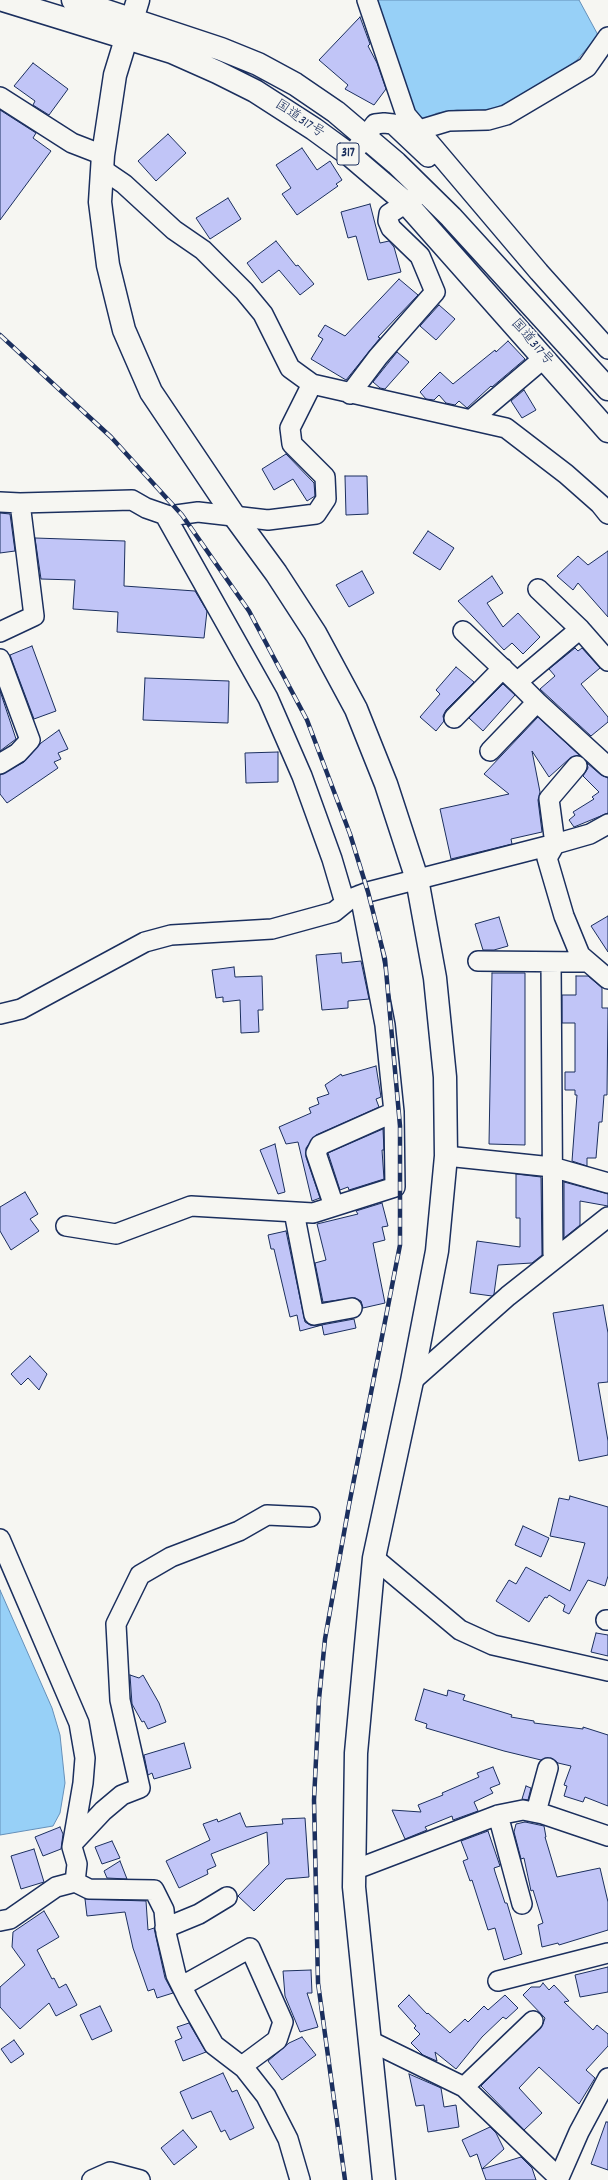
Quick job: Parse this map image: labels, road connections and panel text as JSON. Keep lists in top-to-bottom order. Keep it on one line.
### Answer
{"streets":{"main road":["国道317号","317"]}}
